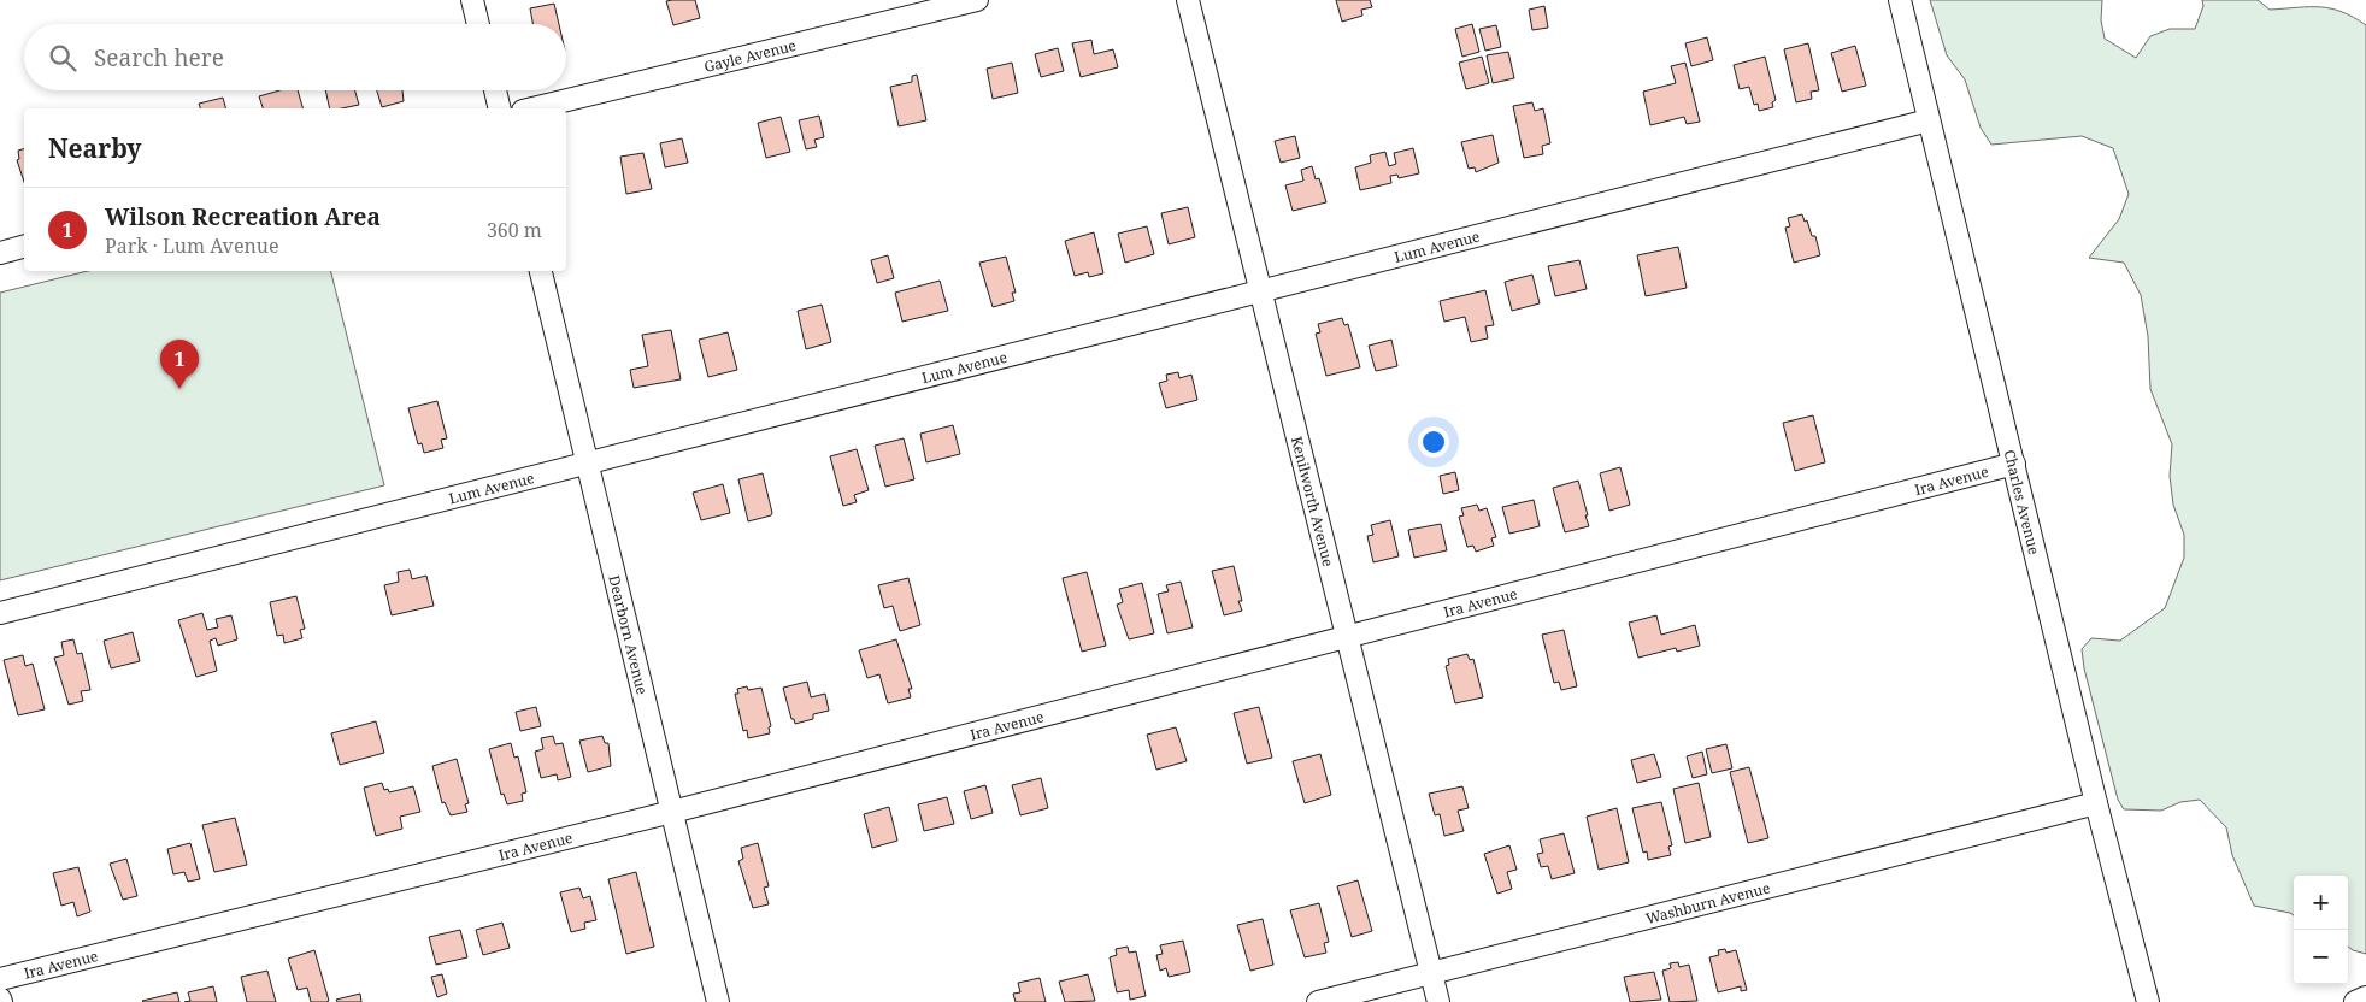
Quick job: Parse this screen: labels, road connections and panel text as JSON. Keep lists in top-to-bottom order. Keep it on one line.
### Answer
{"streets":{"street":["Gayle Avenue","Lum Avenue","Ira Avenue","Kenilworth Avenue","Charles Avenue","Dearborn Avenue","Washburn Avenue"]},"crossings":[["Lum Avenue","Kenilworth Avenue"],["Lum Avenue","Charles Avenue"],["Lum Avenue","Dearborn Avenue"],["Ira Avenue","Kenilworth Avenue"],["Ira Avenue","Charles Avenue"],["Ira Avenue","Dearborn Avenue"],["Kenilworth Avenue","Washburn Avenue"],["Charles Avenue","Washburn Avenue"]],"page":{"search":"Search here","heading":"Nearby","list":[{"mark":"1","name":"Wilson Recreation Area","note":"Park · Lum Avenue","value":"360 m"}],"pins":"1","map_buttons":["+","−"]}}
